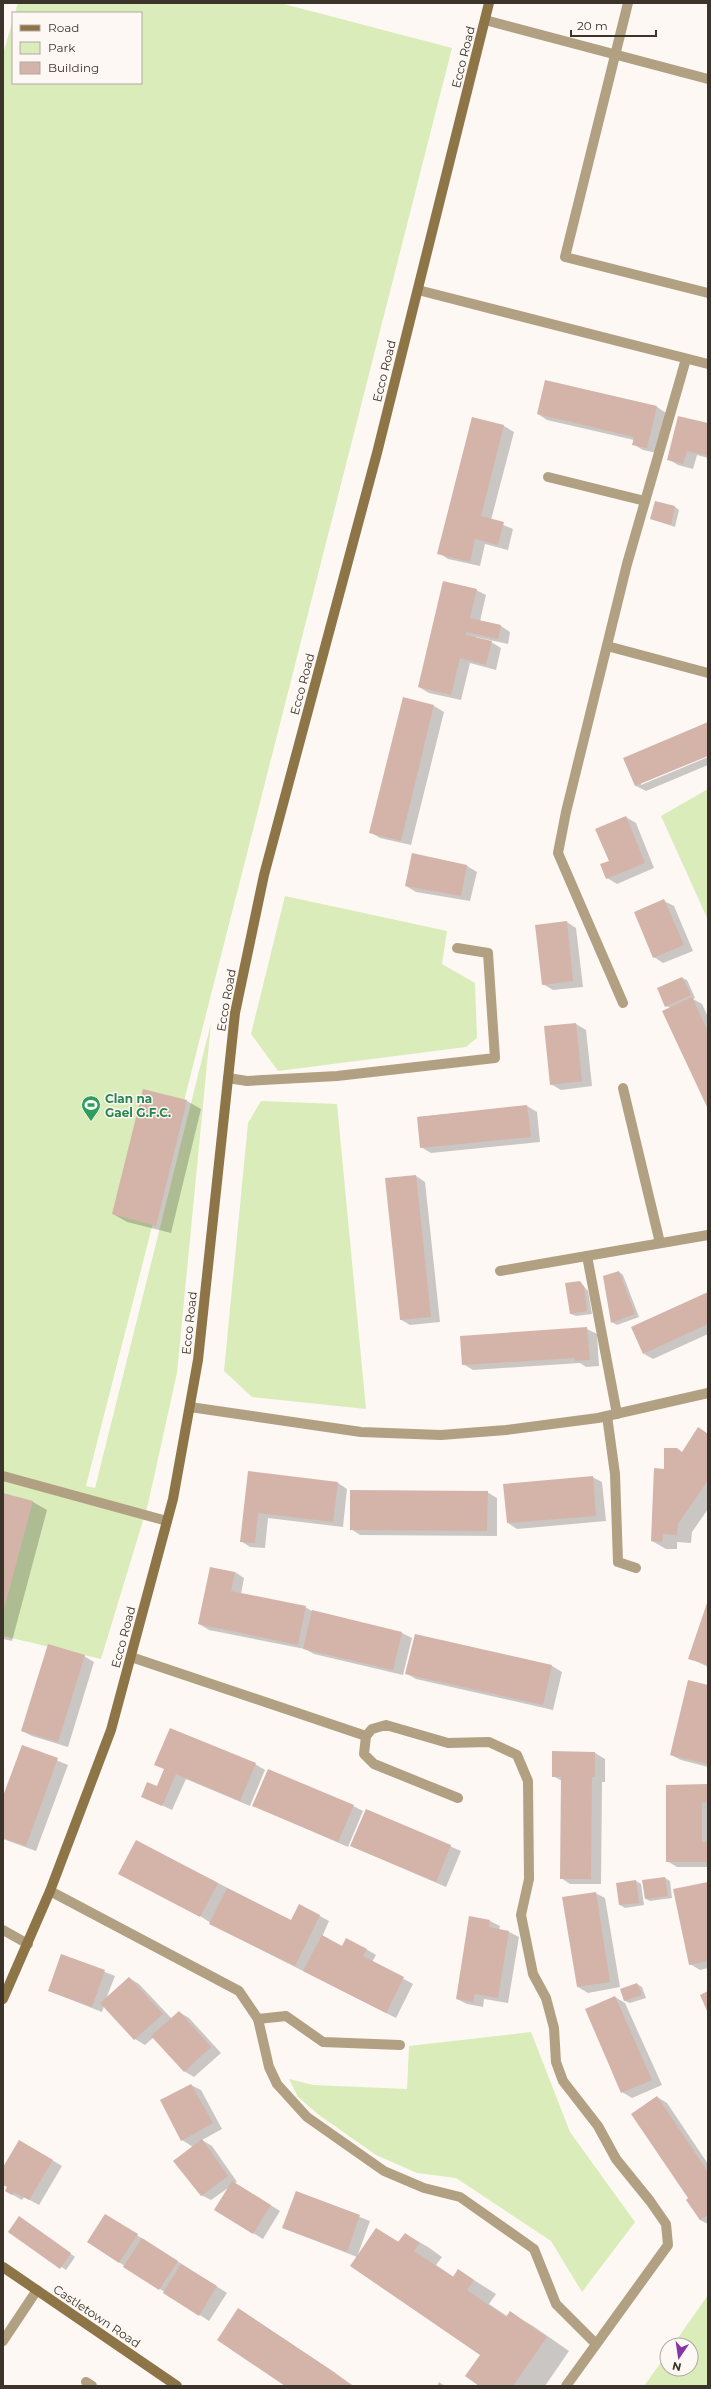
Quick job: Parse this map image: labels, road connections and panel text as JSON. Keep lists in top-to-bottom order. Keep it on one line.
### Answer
{"streets":{"street":["Ecco Road","Castletown Road"]},"places":{"sports":["Clan na Gael G.F.C."]},"legend":["Road","Park","Building"],"scale_bar":"20 m","north":"bottom"}
